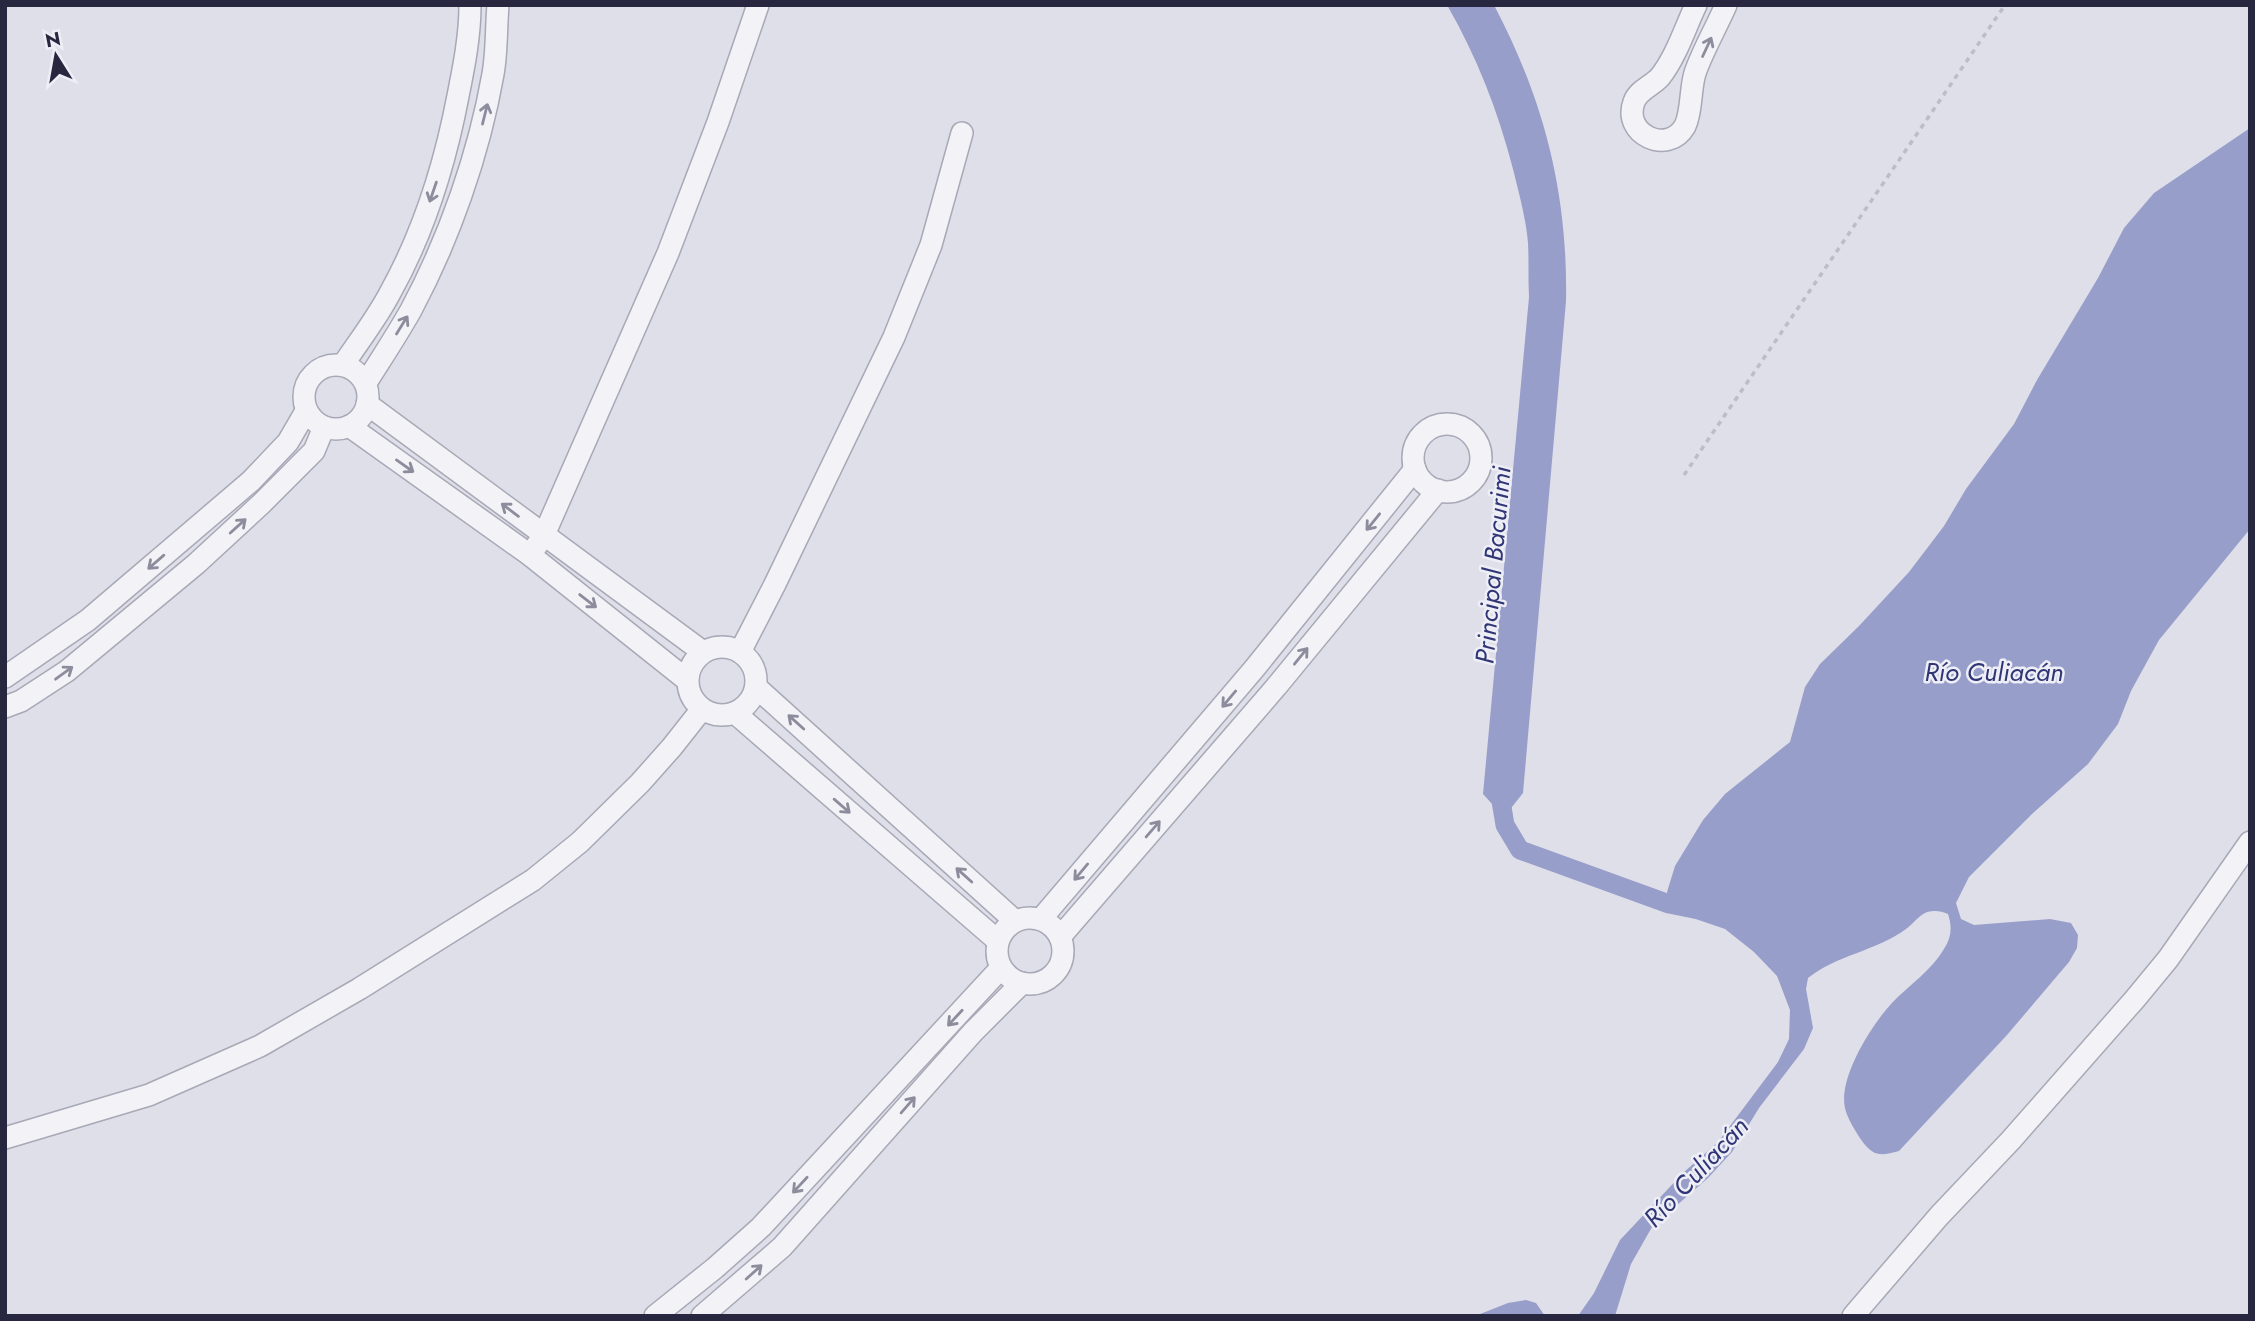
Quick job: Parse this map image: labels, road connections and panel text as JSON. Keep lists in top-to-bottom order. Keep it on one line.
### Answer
{"water":["Principal Bacurimi","Río Culiacán"],"north":"top"}
